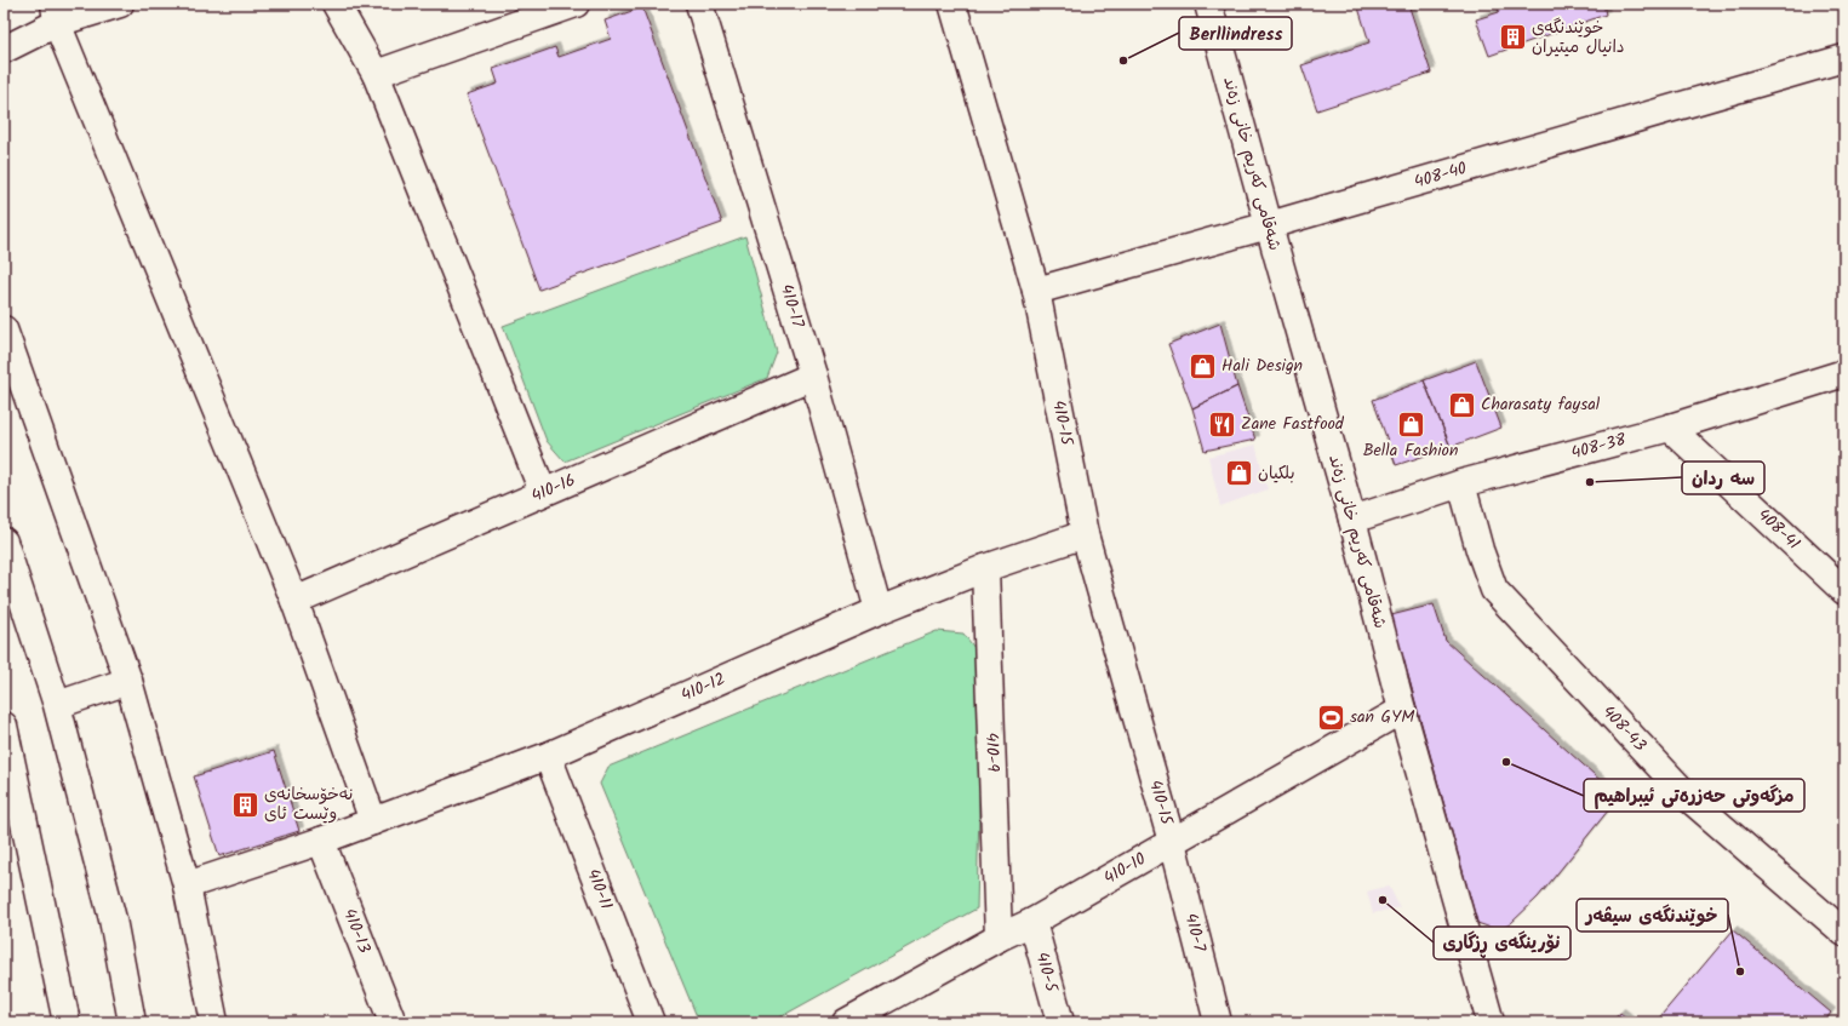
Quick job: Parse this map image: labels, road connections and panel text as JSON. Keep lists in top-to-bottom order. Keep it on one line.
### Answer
{"streets":{"main road":["شەقامی کەریم خانی زەند","408-40","410-17","410-15","408-38","410-16","408-41","410-12","408-43","410-9","410-10","410-11","410-13","410-7","410-5"]},"crossings":[["شەقامی کەریم خانی زەند","408-40"],["شەقامی کەریم خانی زەند","408-38"],["شەقامی کەریم خانی زەند","410-10"],["408-40","410-15"],["410-17","410-16"],["410-17","410-12"],["410-15","410-12"],["410-15","410-10"],["410-15","410-7"],["408-38","408-41"],["408-38","408-43"],["410-12","410-9"],["410-12","410-11"],["410-12","410-13"],["410-9","410-10"],["410-10","410-7"],["410-10","410-5"]],"places":{"building":["خوێندنگەی دانیال میتیران","نەخۆسخانەی وێست ئای"],"other":["Berllindress","سه ردان","مزگەوتی حەزرەتی ئیبراهیم","نۆرینگەی ڕزگاری","خوێندنگەی سیڤەر"],"shop":["Hali Design","Charasaty faysal","Bella Fashion","بلکیان"],"restaurant":["Zane Fastfood"],"sports":["san GYM"]}}
